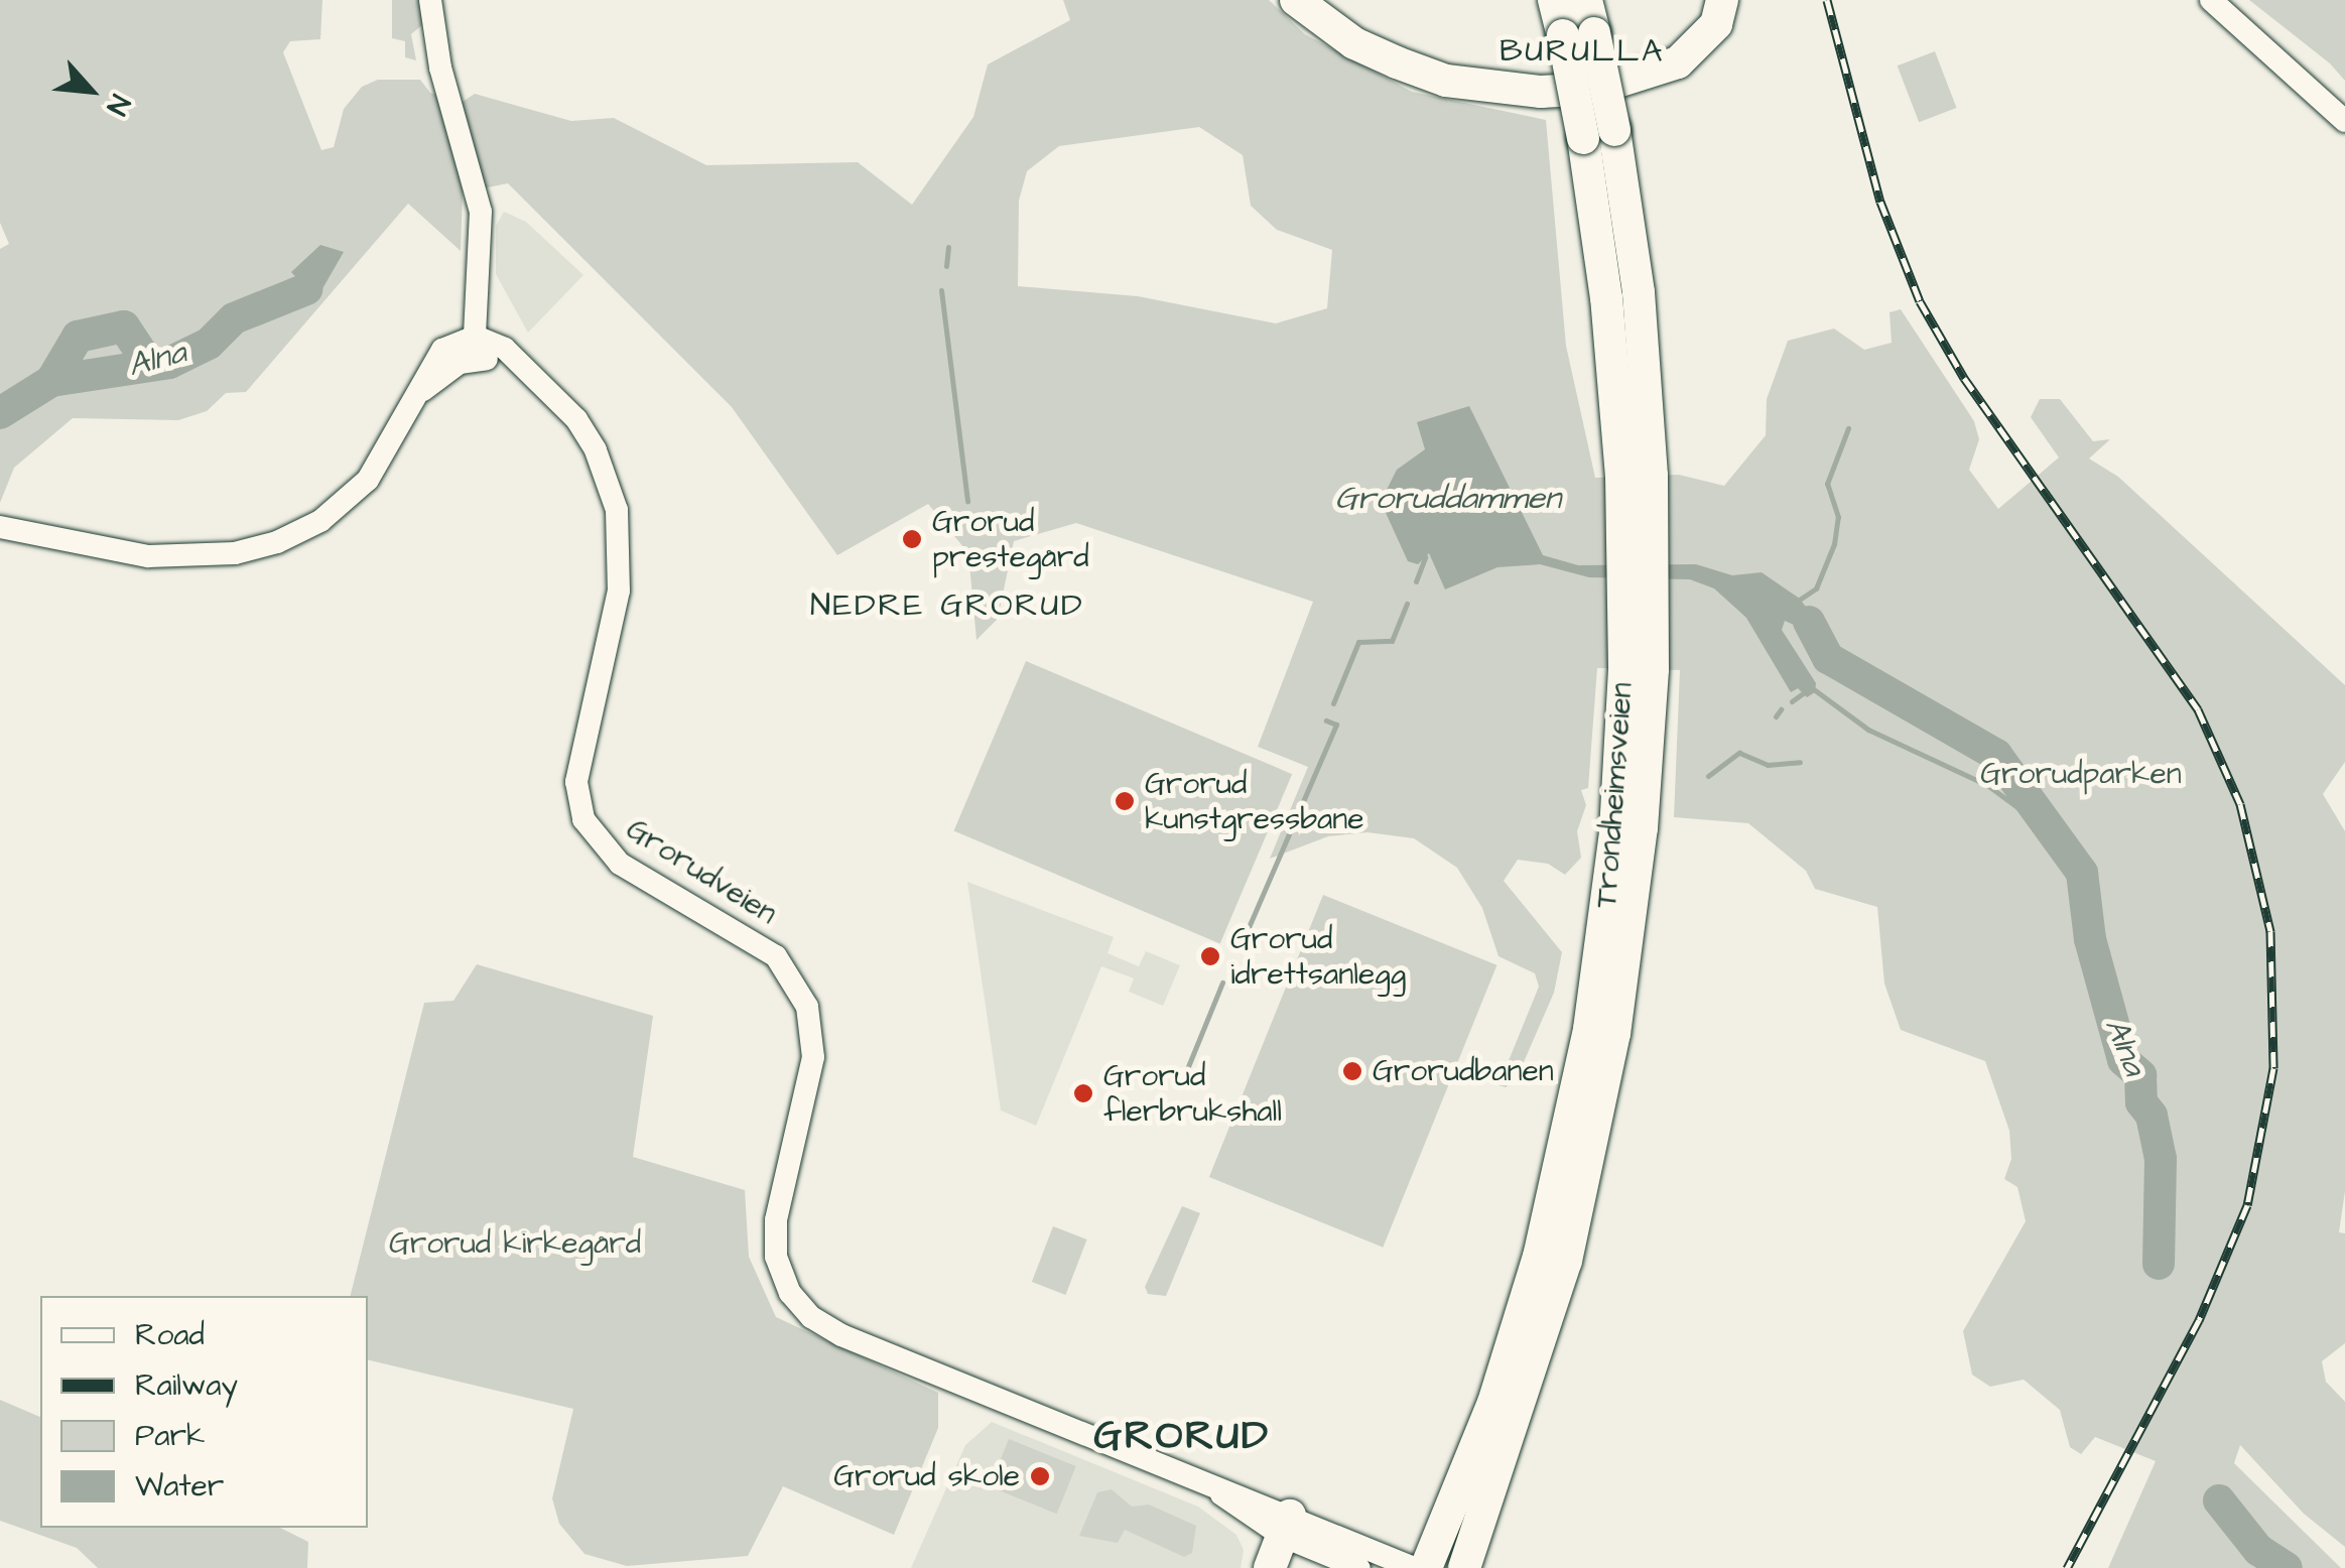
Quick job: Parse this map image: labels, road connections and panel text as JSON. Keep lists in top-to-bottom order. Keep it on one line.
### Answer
{"streets":{"highway":["Trondheimsveien"],"street":["Grorudveien"]},"crossings":[["Trondheimsveien","Grorudveien"]],"districts":["BURULLA","NEDRE GRORUD","GRORUD"],"water":["Alna","Groruddammen"],"parks":["Grorudparken","Grorud kirkegård"],"places":["Grorud prestegård","Grorud kunstgressbane","Grorud idrettsanlegg","Grorudbanen","Grorud flerbrukshall","Grorud skole"],"legend":["Road","Railway","Park","Water"],"north":"bottom right"}
